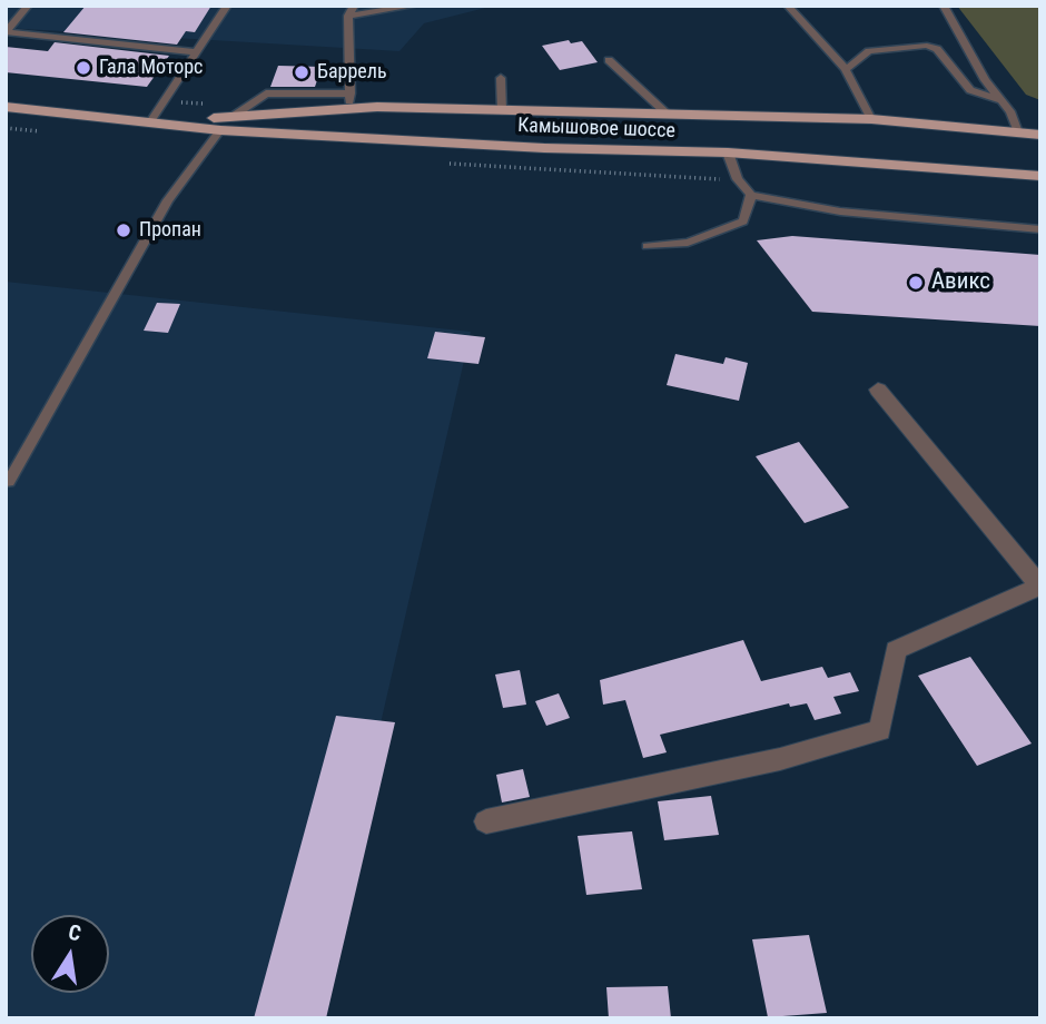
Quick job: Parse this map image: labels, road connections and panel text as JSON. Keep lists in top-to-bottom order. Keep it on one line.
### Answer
{"streets":{"main road":["Камышовое шоссе"]},"places":["Гала Моторс","Баррель","Пропан","Авикс"],"north":"top"}
